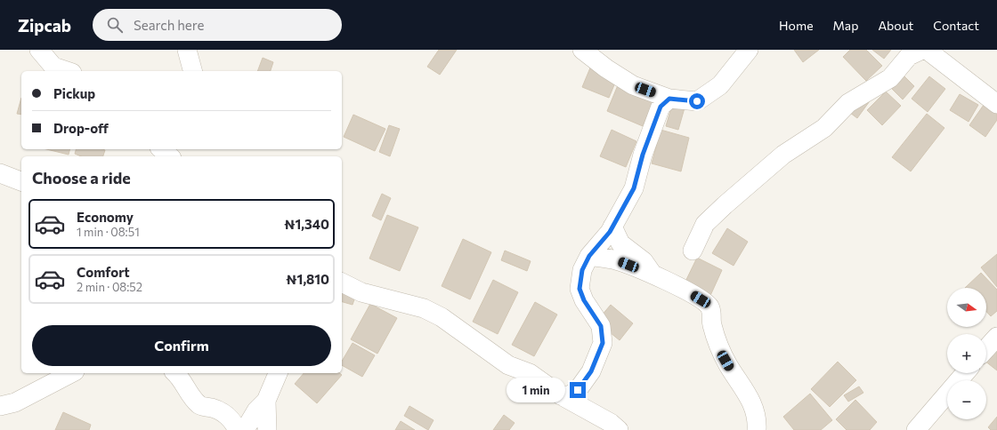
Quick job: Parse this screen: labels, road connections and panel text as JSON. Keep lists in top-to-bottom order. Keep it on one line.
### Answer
{"north":"right","page":{"header":"Zipcab","search":"Search here","nav":["Home","Map","About","Contact"],"banner":["Pickup","Drop-off"],"heading":"Choose a ride","list":[{"name":"Economy","note":"1 min · 08:51","value":"₦1,340"},{"name":"Comfort","note":"2 min · 08:52","value":"₦1,810"}],"map_buttons":["+","−"],"buttons":"Confirm","bubble":"1 min"}}
